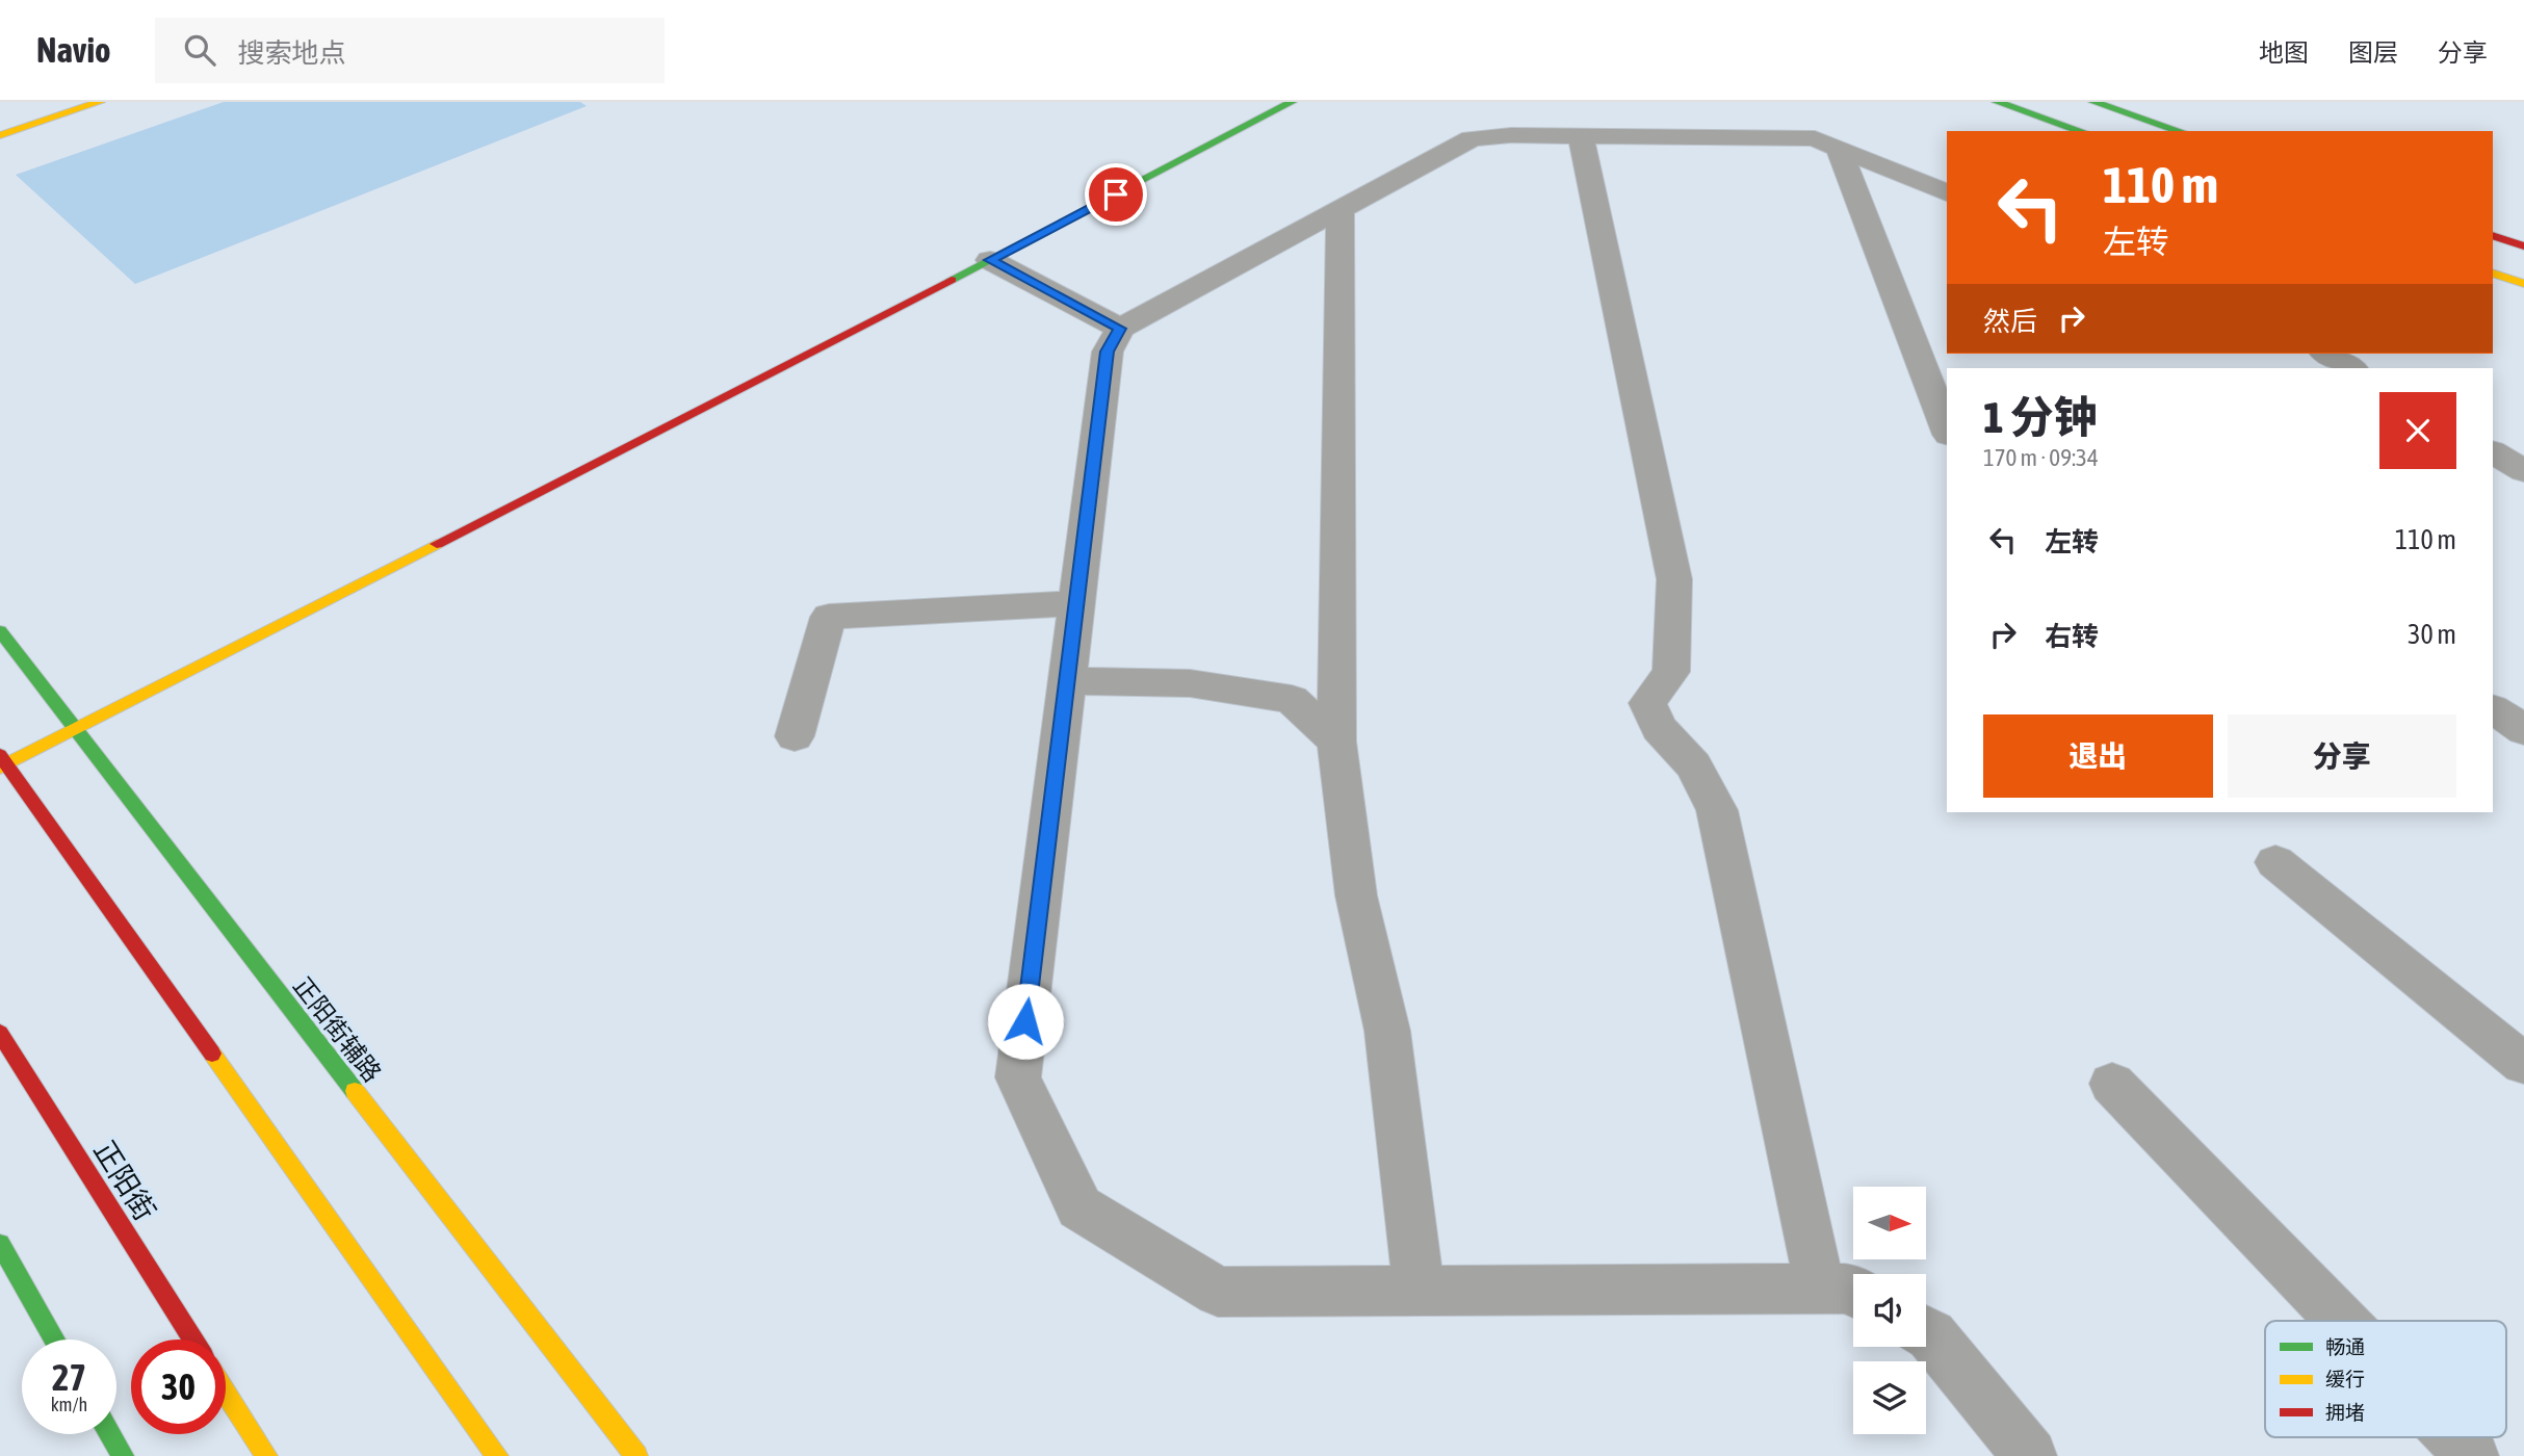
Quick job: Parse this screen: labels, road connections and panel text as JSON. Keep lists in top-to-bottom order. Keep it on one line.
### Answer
{"streets":{"street":["正阳街辅路","正阳街"]},"legend":["畅通","缓行","拥堵"],"north":"right","page":{"header":"Navio","search":"搜索地点","nav":["地图","图层","分享"],"turn":["110 m","左转"],"then":"然后","heading":["1 分钟","170 m · 09:34"],"list":[{"name":"左转","value":"110 m"},{"name":"右转","value":"30 m"}],"buttons":["退出","分享"],"speed":"27 km/h","limit":"30"}}
